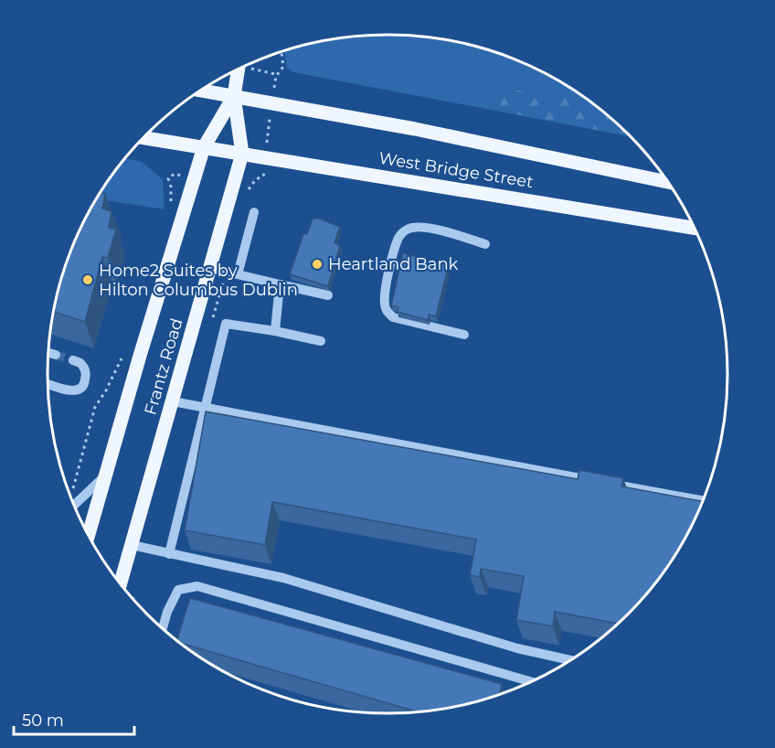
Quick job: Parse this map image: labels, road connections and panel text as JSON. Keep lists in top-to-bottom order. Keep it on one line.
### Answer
{"streets":{"main road":["West Bridge Street","Frantz Road"]},"crossings":[["West Bridge Street","Frantz Road"]],"places":["Heartland Bank","Home2 Suites by Hilton Columbus Dublin"],"scale_bar":"50 m"}
